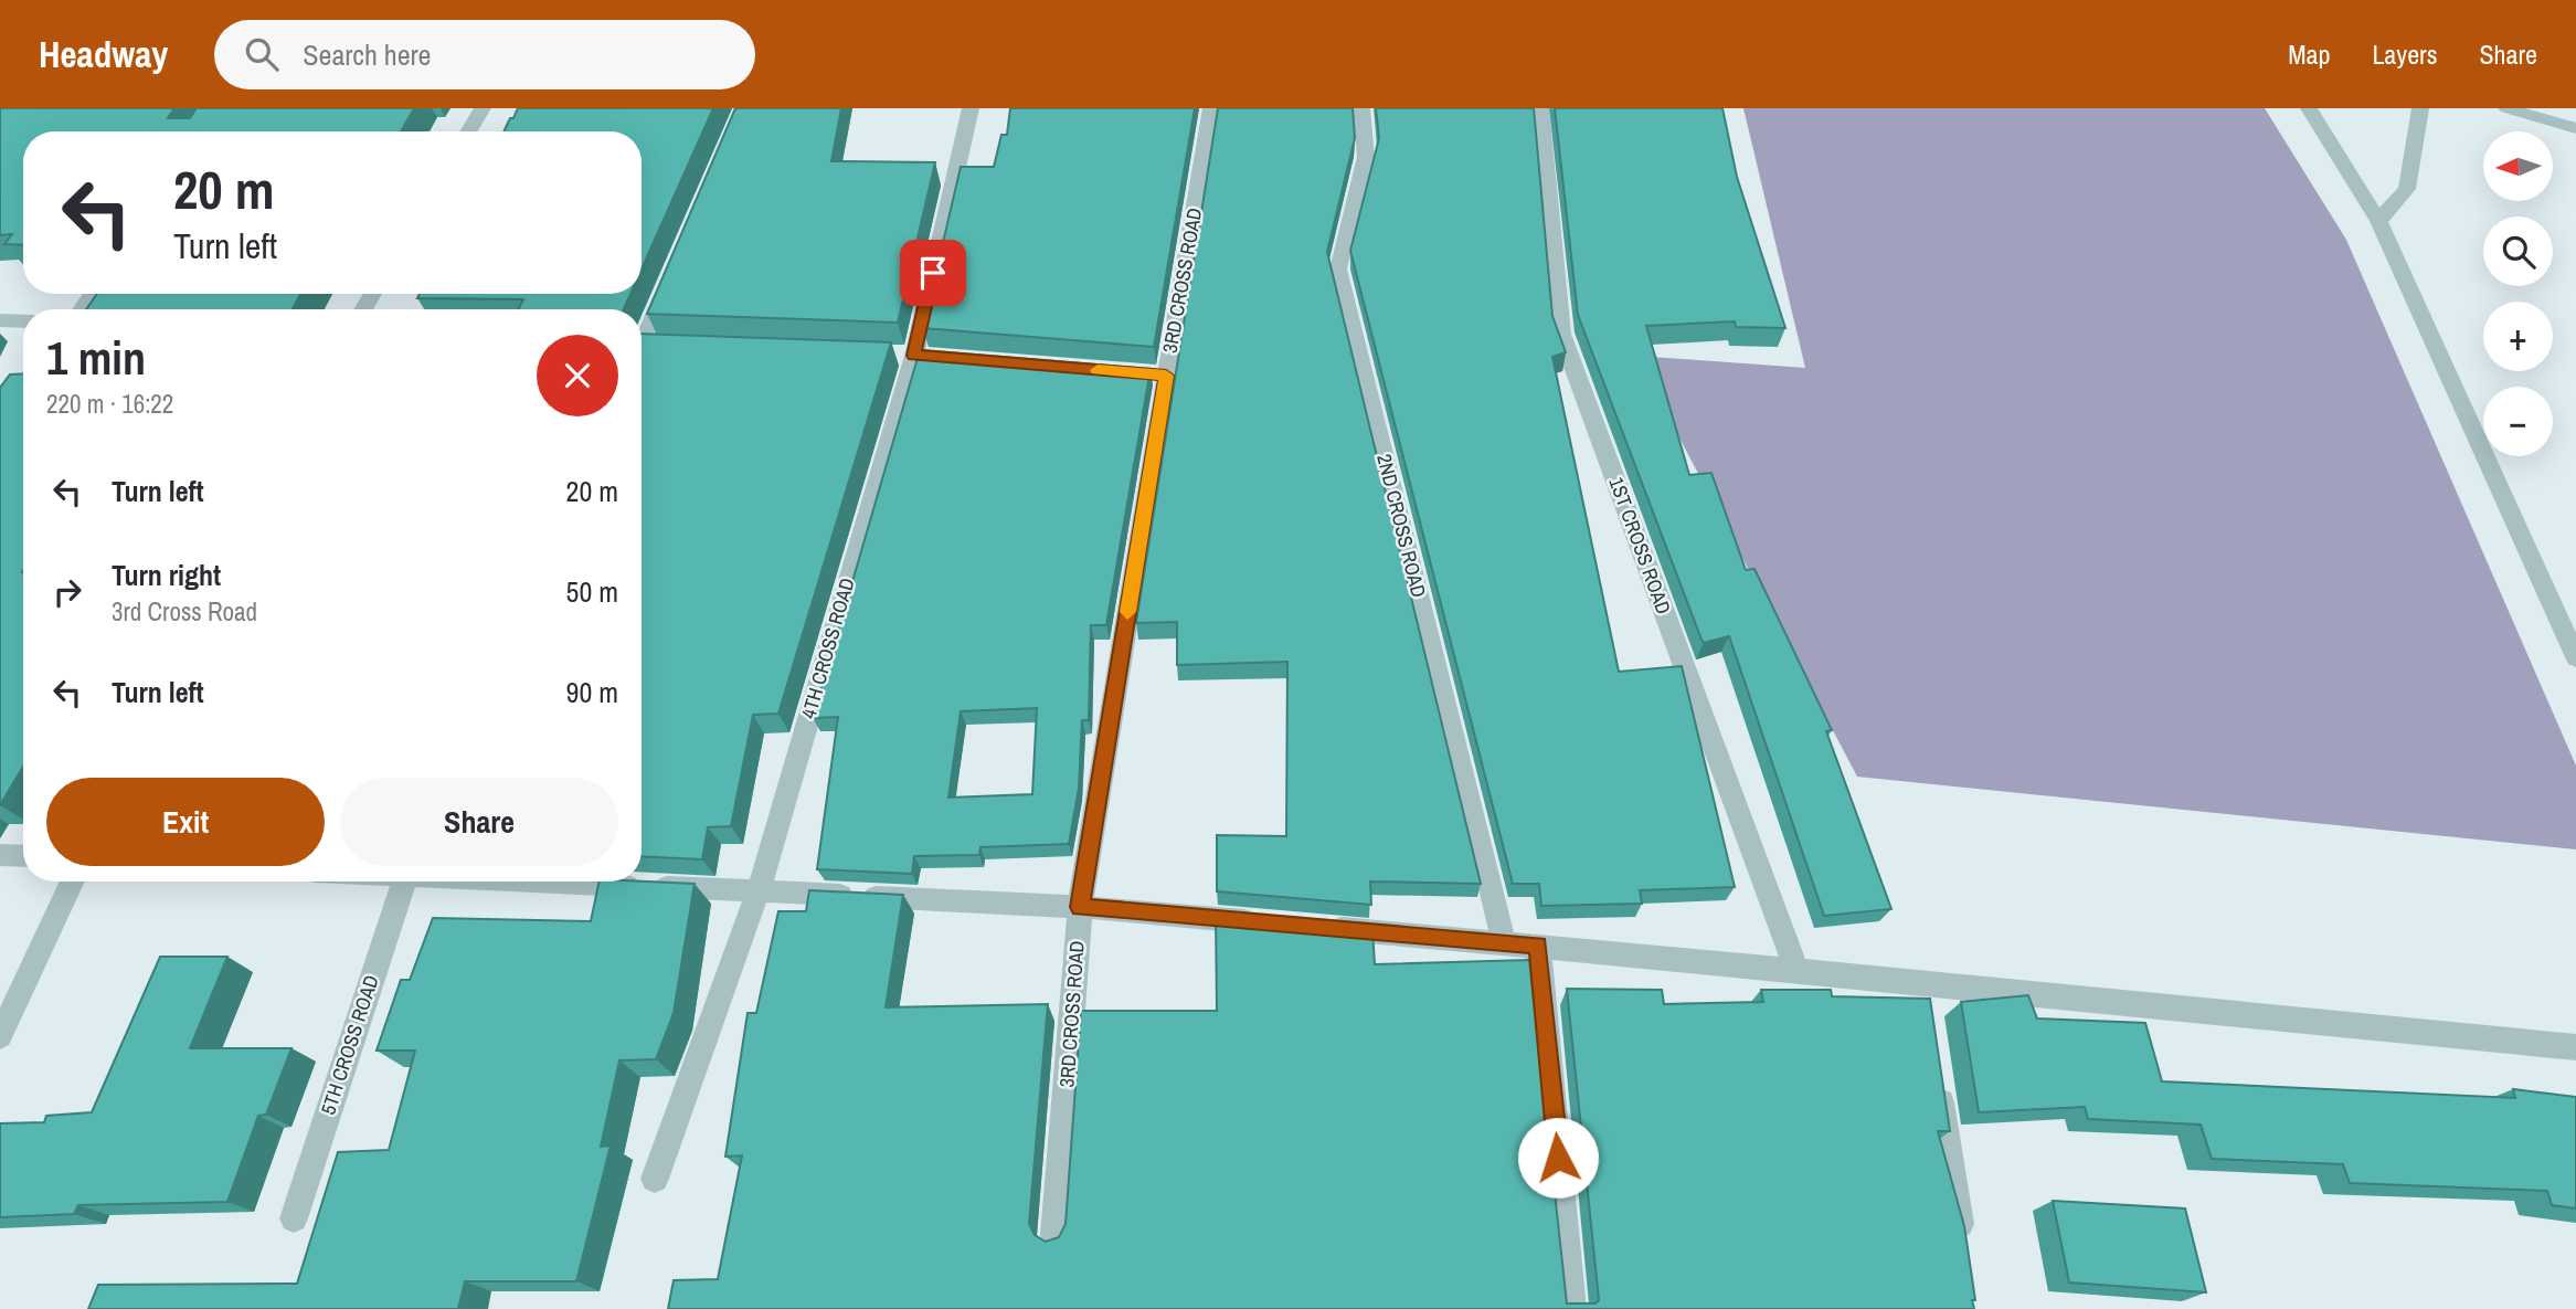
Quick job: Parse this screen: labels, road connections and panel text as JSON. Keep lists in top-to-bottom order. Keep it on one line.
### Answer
{"streets":{"street":["3RD CROSS ROAD","2ND CROSS ROAD","1ST CROSS ROAD","4TH CROSS ROAD","5TH CROSS ROAD"]},"north":"left","page":{"header":"Headway","search":"Search here","nav":["Map","Layers","Share"],"map_buttons":["+","−"],"turn":["20 m","Turn left"],"heading":["1 min","220 m · 16:22"],"list":[{"name":"Turn left","value":"20 m"},{"name":"Turn right","note":"3rd Cross Road","value":"50 m"},{"name":"Turn left","value":"90 m"}],"buttons":["Exit","Share"]}}
